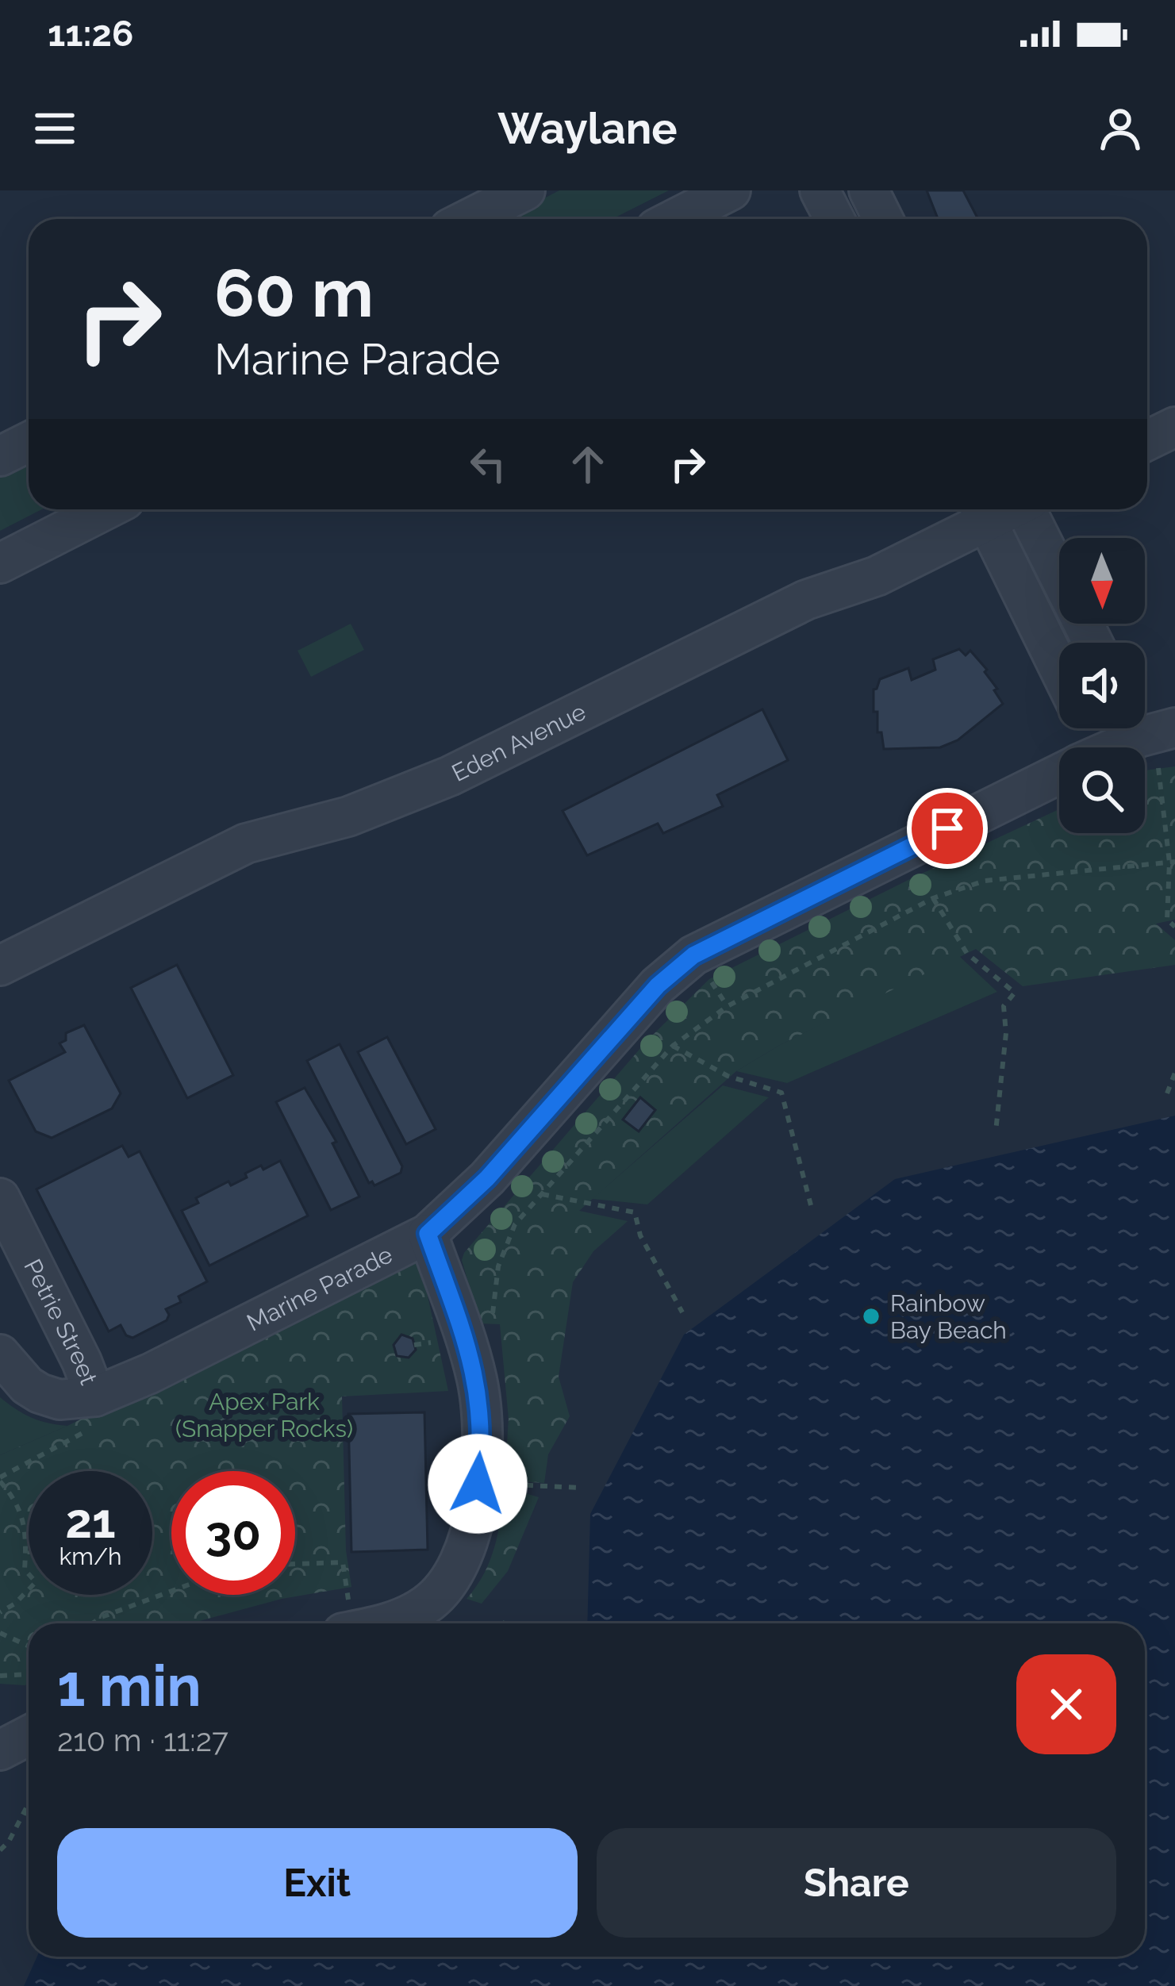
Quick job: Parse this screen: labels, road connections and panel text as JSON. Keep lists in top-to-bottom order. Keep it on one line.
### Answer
{"streets":{"street":["Eden Avenue","Marine Parade","Petrie Street"]},"crossings":[["Marine Parade","Petrie Street"]],"parks":["Apex Park (Snapper Rocks)"],"places":["Rainbow Bay Beach"],"north":"bottom","page":{"status":"11:26","header":"Waylane","turn":["60 m","Marine Parade"],"speed":"21 km/h","limit":"30","heading":["1 min","210 m · 11:27"],"buttons":["Exit","Share"]}}
